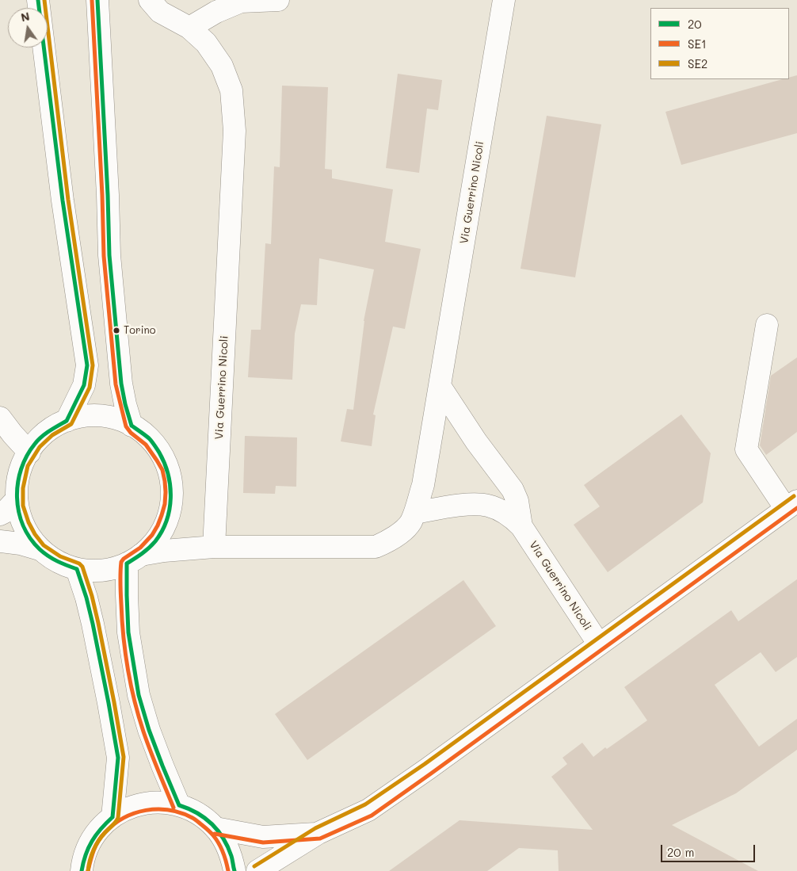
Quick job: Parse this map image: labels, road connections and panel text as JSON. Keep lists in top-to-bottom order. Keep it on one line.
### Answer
{"streets":{"street":["Via Guerrino Nicoli"]},"places":["Torino"],"lines":["transit line 20","transit line SE1","transit line SE2"],"legend":["20","SE1","SE2"],"scale_bar":"20 m","north":"top"}
